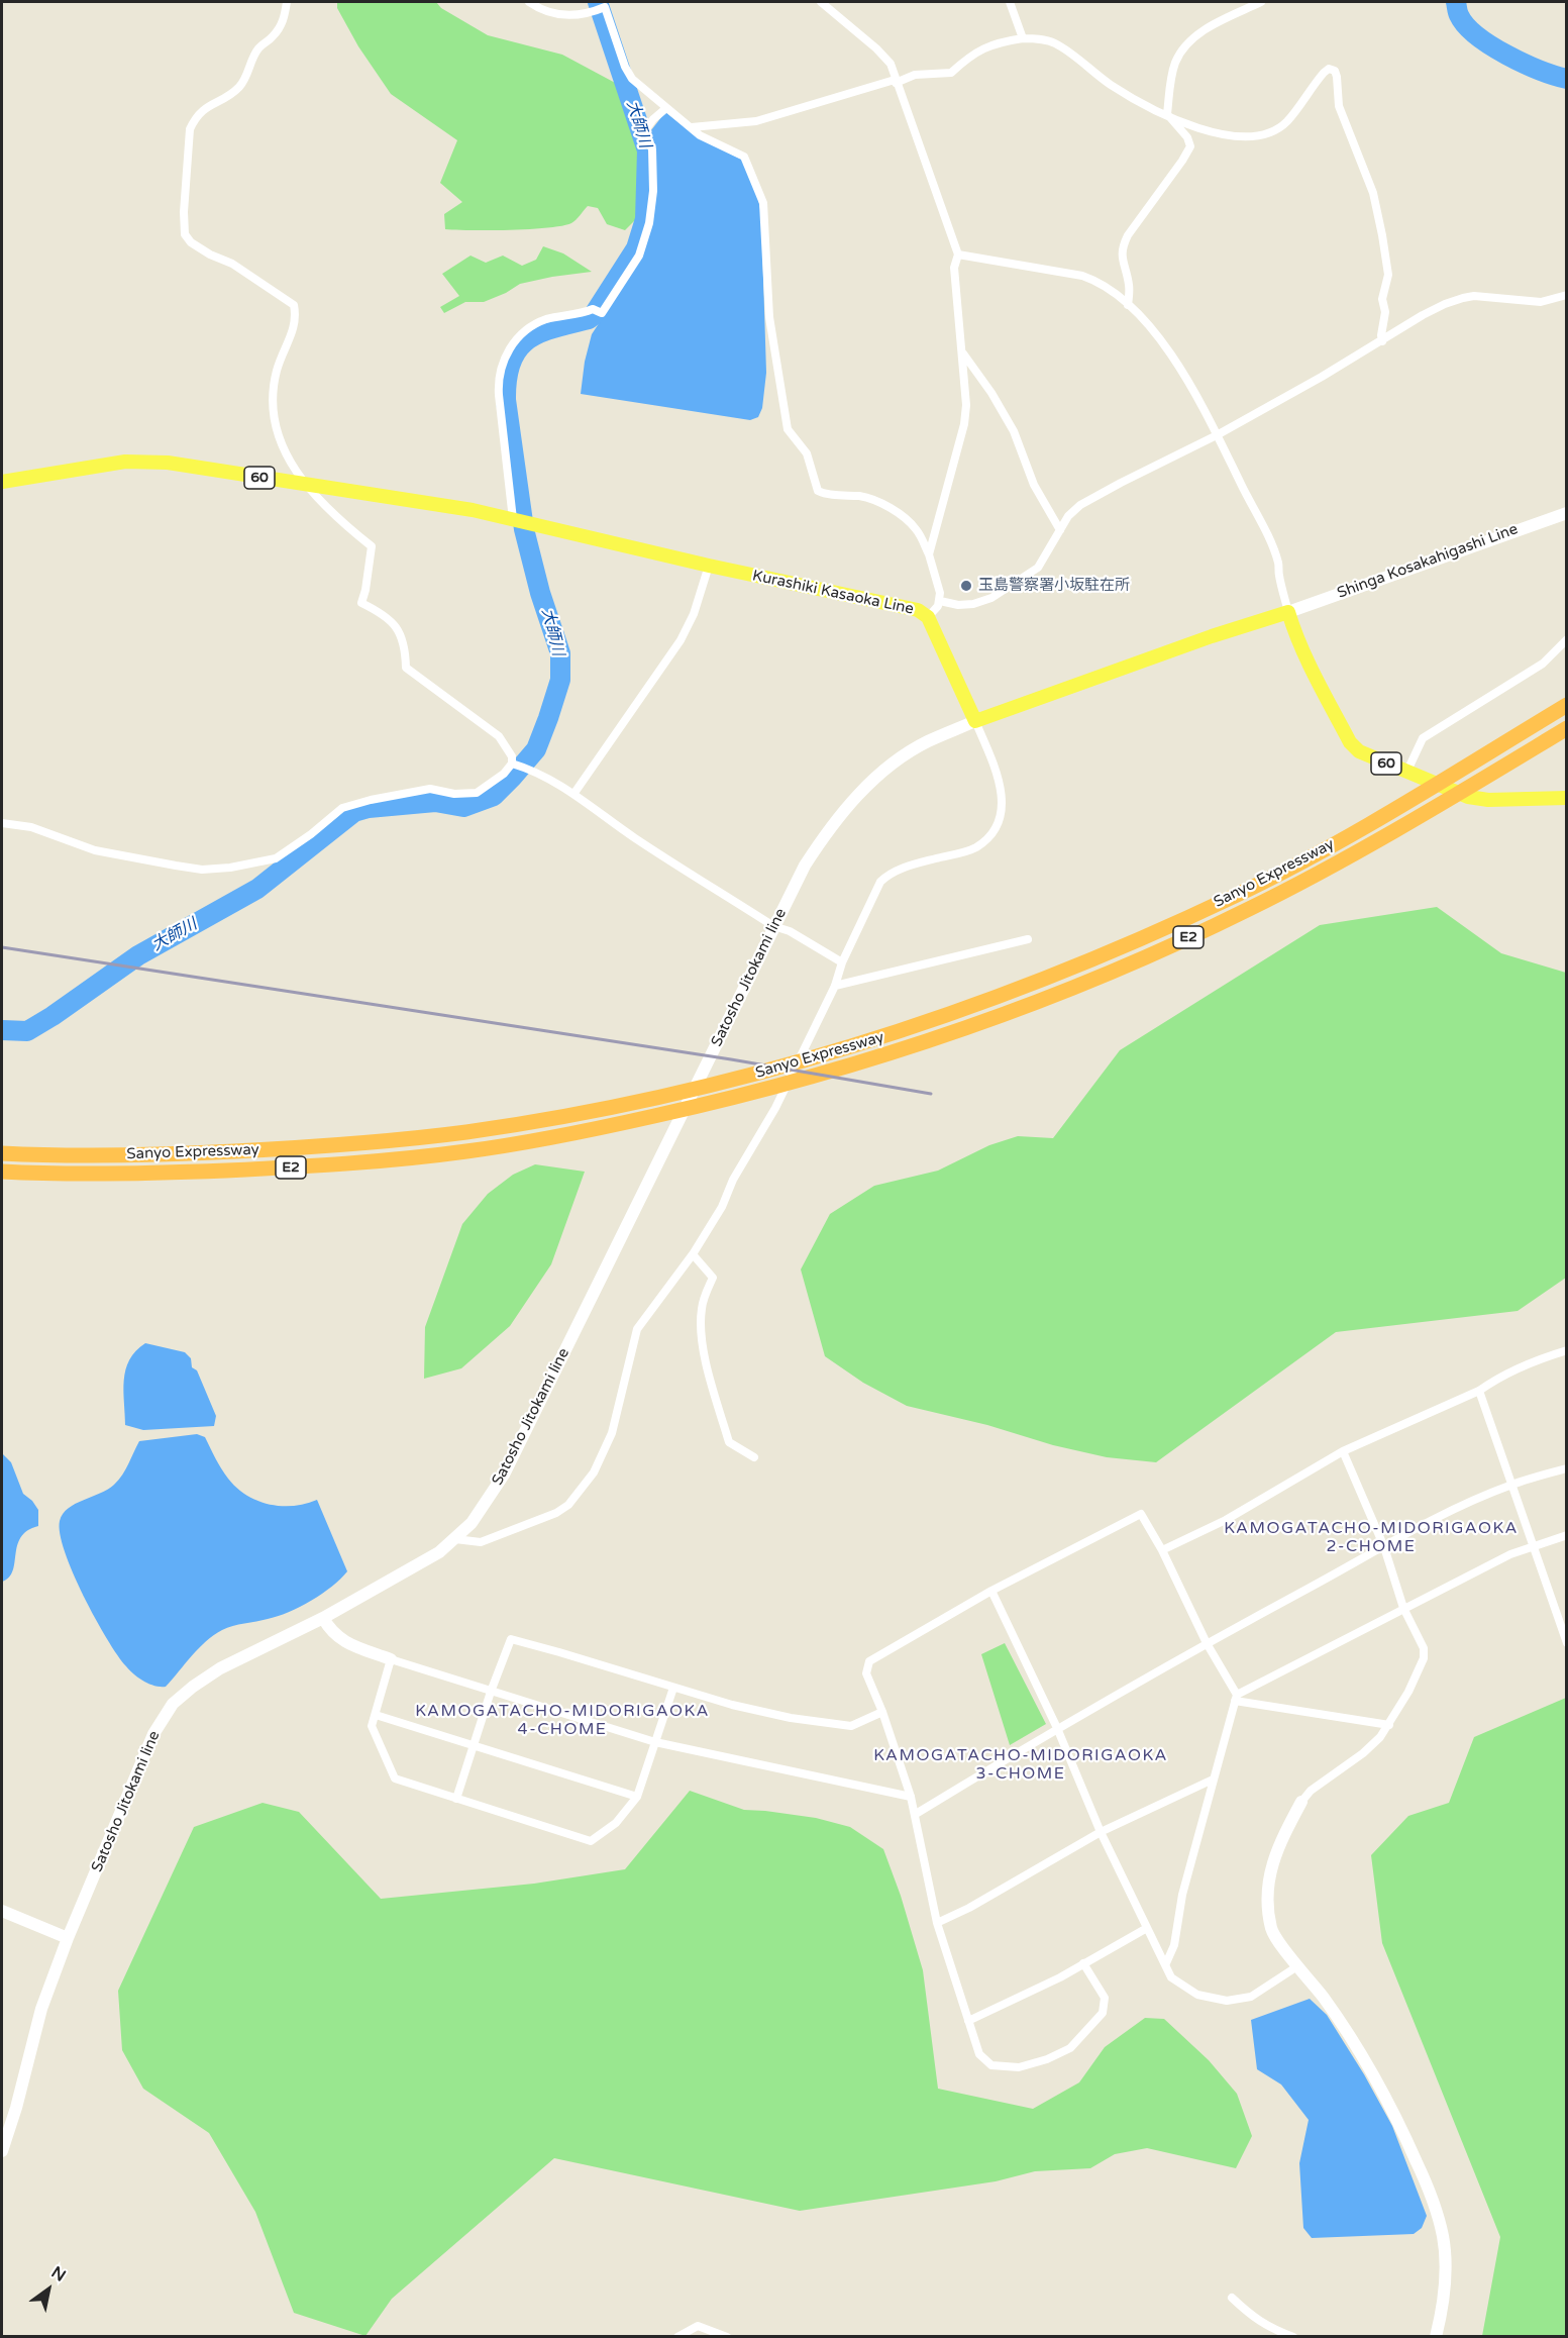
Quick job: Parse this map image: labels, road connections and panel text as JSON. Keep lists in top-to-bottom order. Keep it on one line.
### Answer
{"streets":{"highway":["Sanyo Expressway","E2"],"main road":["60","Shinga Kosakahigashi Line","Kurashiki Kasaoka Line","Satosho Jitokami line"]},"crossings":[["60","Shinga Kosakahigashi Line"],["Kurashiki Kasaoka Line","Satosho Jitokami line"]],"districts":["KAMOGATACHO-MIDORIGAOKA 2-CHOME","KAMOGATACHO-MIDORIGAOKA 4-CHOME","KAMOGATACHO-MIDORIGAOKA 3-CHOME"],"water":["大師川"],"places":["玉島警察署小坂駐在所"],"north":"top right"}
